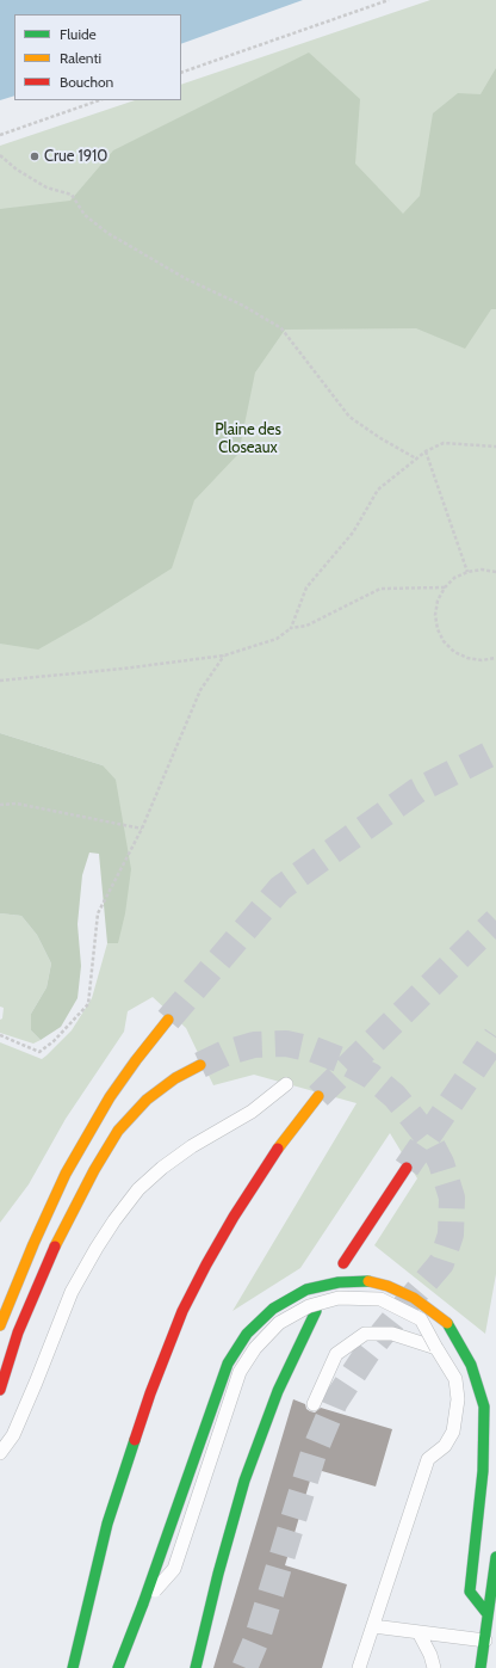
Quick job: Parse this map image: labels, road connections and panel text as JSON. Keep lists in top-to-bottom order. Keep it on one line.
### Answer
{"parks":["Plaine des Closeaux"],"places":["Crue 1910"],"legend":["Fluide","Ralenti","Bouchon"]}
